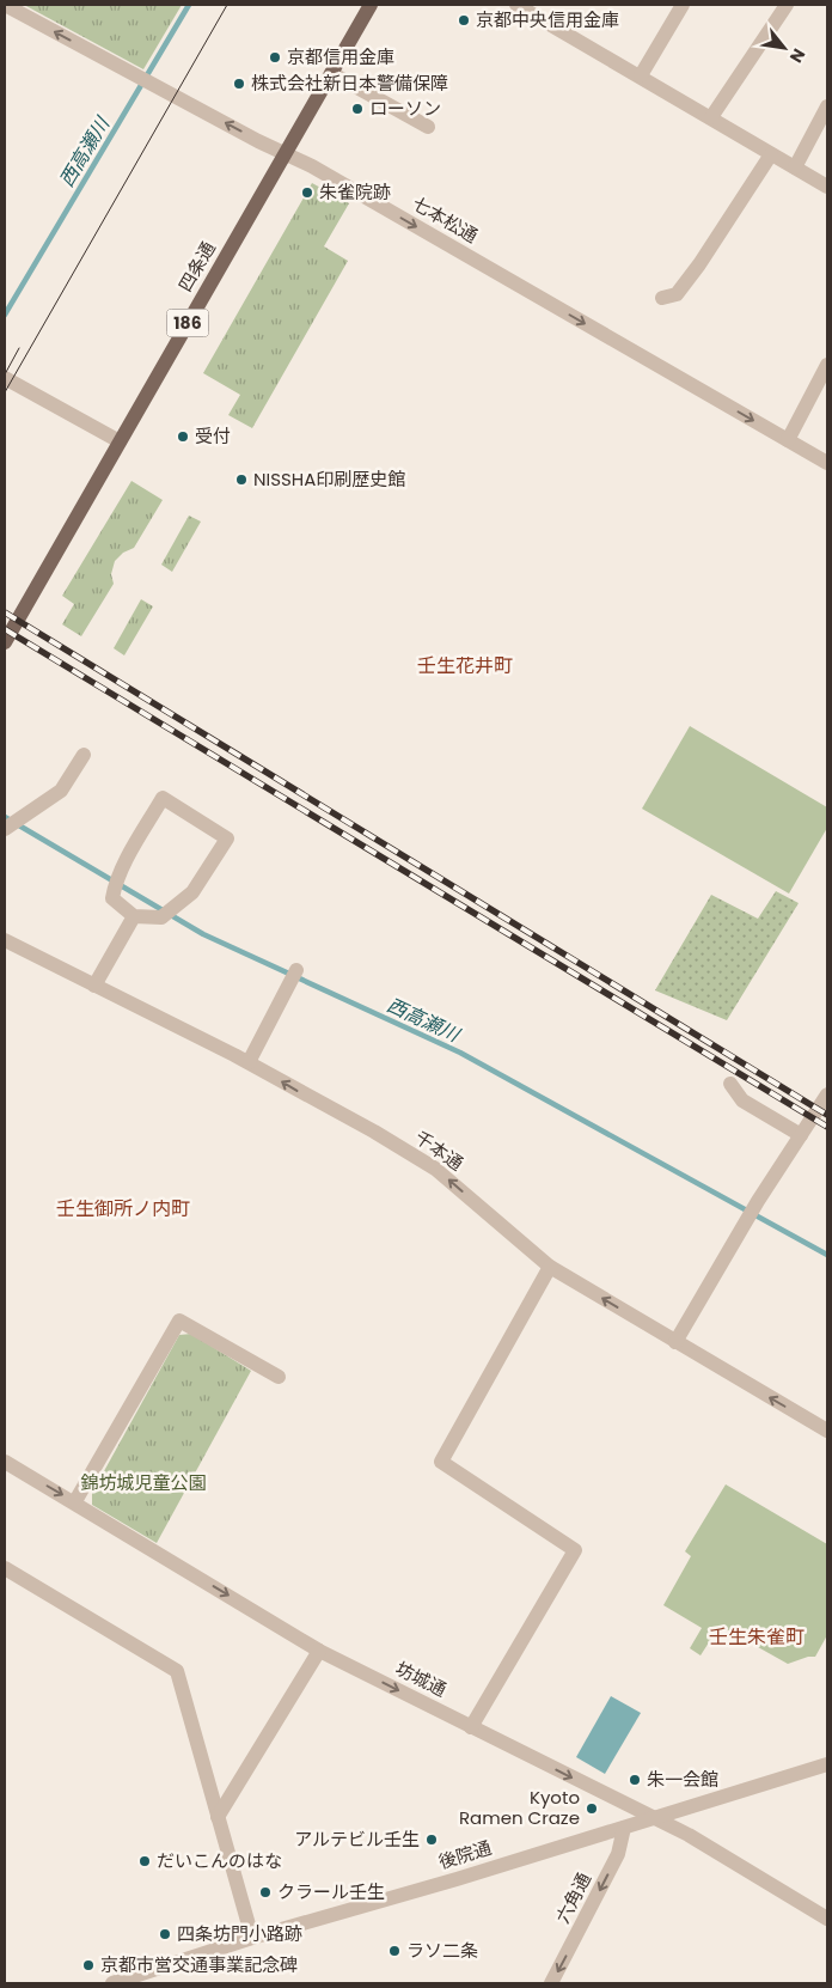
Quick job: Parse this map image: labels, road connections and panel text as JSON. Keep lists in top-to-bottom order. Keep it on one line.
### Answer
{"streets":{"main road":["四条通","186"],"street":["七本松通","千本通","坊城通","後院通","六角通"]},"crossings":[["七本松通","四条通"],["坊城通","後院通"],["後院通","六角通"]],"one_way":["千本通","坊城通","六角通"],"districts":["壬生花井町","壬生御所ノ内町","壬生朱雀町"],"water":["西高瀬川"],"parks":["錦坊城児童公園"],"places":["京都中央信用金庫","京都信用金庫","株式会社新日本警備保障","ローソン","朱雀院跡","受付","NISSHA印刷歴史館","朱一会館","Kyoto Ramen Craze","アルテビル壬生","だいこんのはな","クラール壬生","四条坊門小路跡","ラソ二条","京都市営交通事業記念碑"],"north":"bottom right"}
